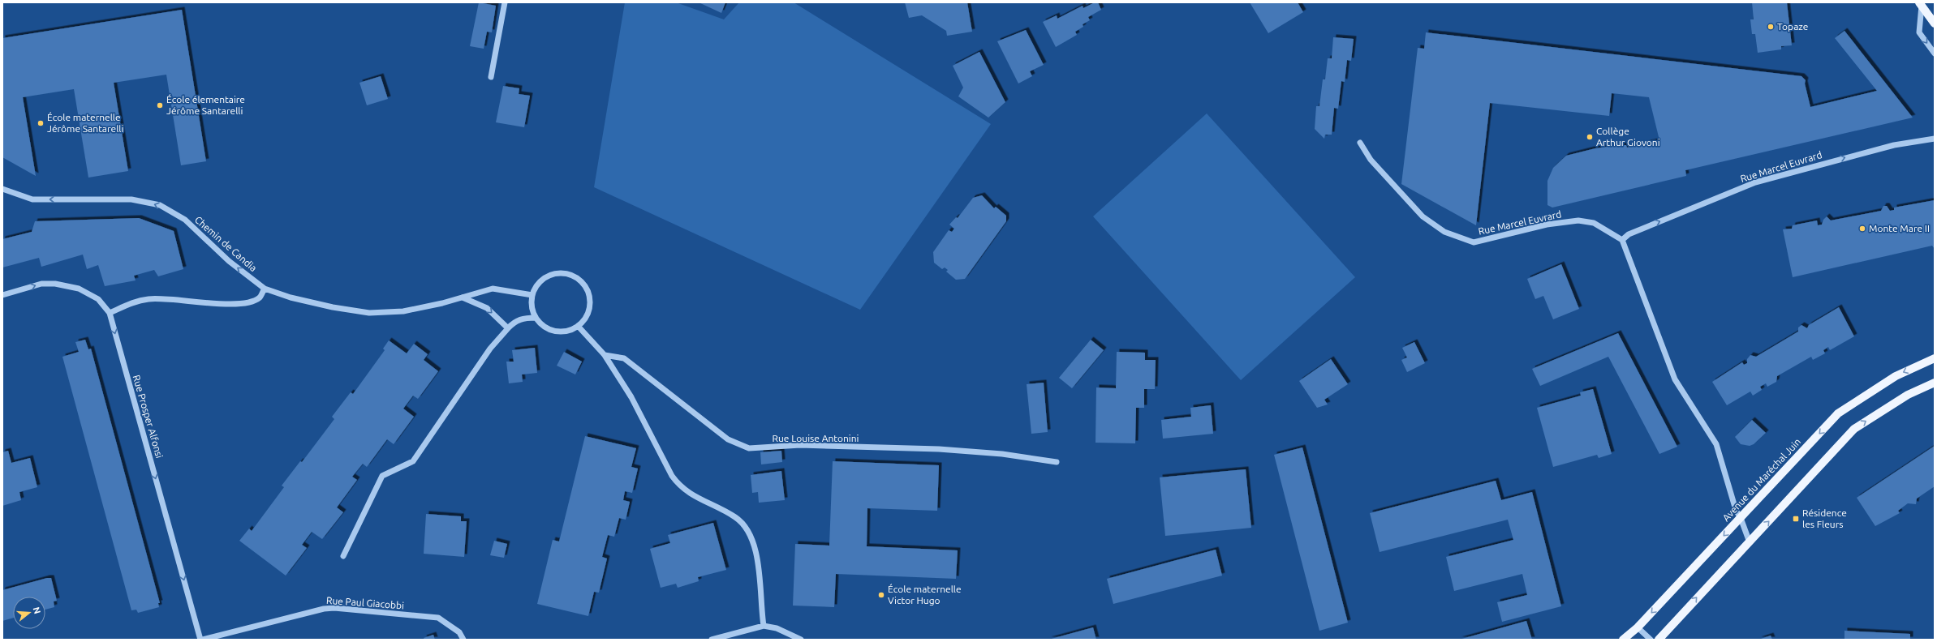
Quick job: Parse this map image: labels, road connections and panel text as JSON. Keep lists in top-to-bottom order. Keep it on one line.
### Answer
{"streets":{"main road":["Avenue du Maréchal Juin"],"street":["Rue Marcel Euvrard","Chemin de Candia","Rue Prosper Alfonsi","Rue Louise Antonini","Rue Paul Giacobbi"]},"crossings":[["Rue Prosper Alfonsi","Rue Paul Giacobbi"]],"one_way":["Rue Marcel Euvrard","Chemin de Candia","Rue Prosper Alfonsi"],"places":{"other":["Topaze","École élementaire Jérôme Santarelli","École maternelle Jérôme Santarelli","Collège Arthur Giovoni","Monte Mare II","École maternelle Victor Hugo"],"transit":["Résidence les Fleurs"]},"north":"right"}
